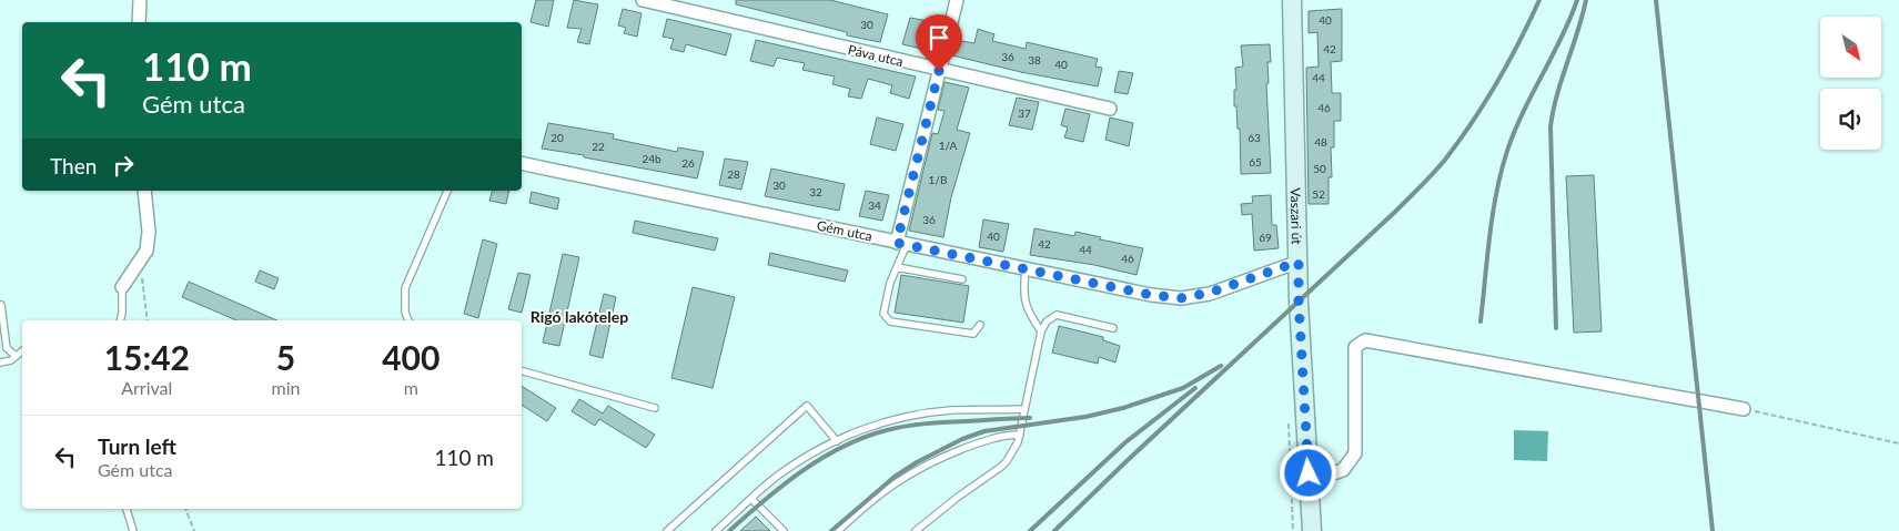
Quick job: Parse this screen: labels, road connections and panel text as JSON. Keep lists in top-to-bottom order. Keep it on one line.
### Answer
{"streets":{"main road":["Vaszari út"],"street":["Páva utca","Gém utca"]},"crossings":[["Vaszari út","Gém utca"]],"districts":["Rigó lakótelep"],"house_numbers":["40","30","42","36","38","40","44","46","37","20","63","48","1/A","22","24b","65","26","50","28","1/B","30","32","52","34","36","40","69","42","44","46"],"north":"bottom right","page":{"turn":["110 m","Gém utca"],"then":"Then","eta":["15:42","Arrival","5","min","400","m"],"list":[{"name":"Turn left","note":"Gém utca","value":"110 m"}]}}
